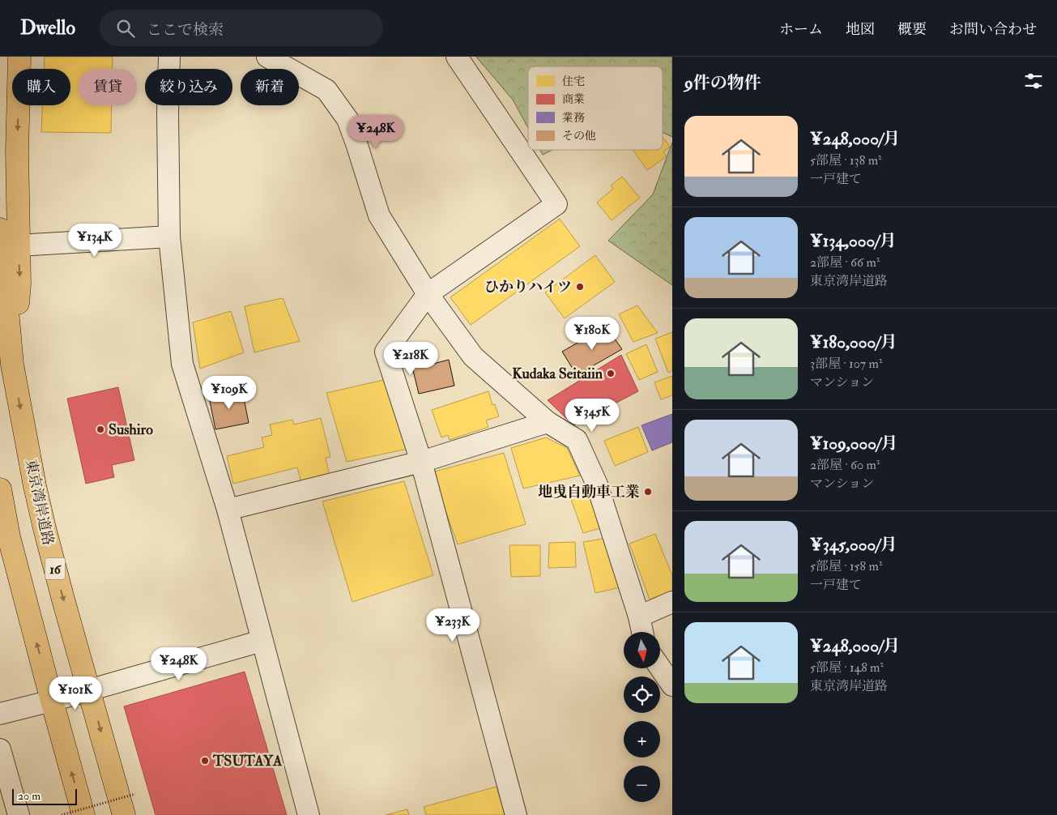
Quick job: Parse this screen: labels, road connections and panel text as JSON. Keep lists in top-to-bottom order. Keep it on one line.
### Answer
{"streets":{"highway":["東京湾岸道路","16"]},"crossings":[["東京湾岸道路","16"]],"places":["ひかりハイツ","Kudaka Seitaiin","Sushiro","地曵自動車工業","TSUTAYA"],"legend":["住宅","商業","業務","その他"],"scale_bar":"20 m","north":"bottom","page":{"header":"Dwello","search":"ここで検索","nav":["ホーム","地図","概要","お問い合わせ"],"heading":"9件の物件","chip":["購入","賃貸","絞り込み","新着"],"list":[{"name":"¥248,000/月","note":"5部屋 · 138 m² · 一戸建て"},{"name":"¥134,000/月","note":"2部屋 · 66 m² · 東京湾岸道路"},{"name":"¥180,000/月","note":"3部屋 · 107 m² · マンション"},{"name":"¥109,000/月","note":"2部屋 · 60 m² · マンション"},{"name":"¥345,000/月","note":"5部屋 · 158 m² · 一戸建て"},{"name":"¥248,000/月","note":"5部屋 · 148 m² · 東京湾岸道路"}],"price":["¥248K","¥134K","¥180K","¥218K","¥109K","¥345K","¥233K","¥248K","¥101K"],"map_buttons":["+","−"],"scale":"20 m"}}
